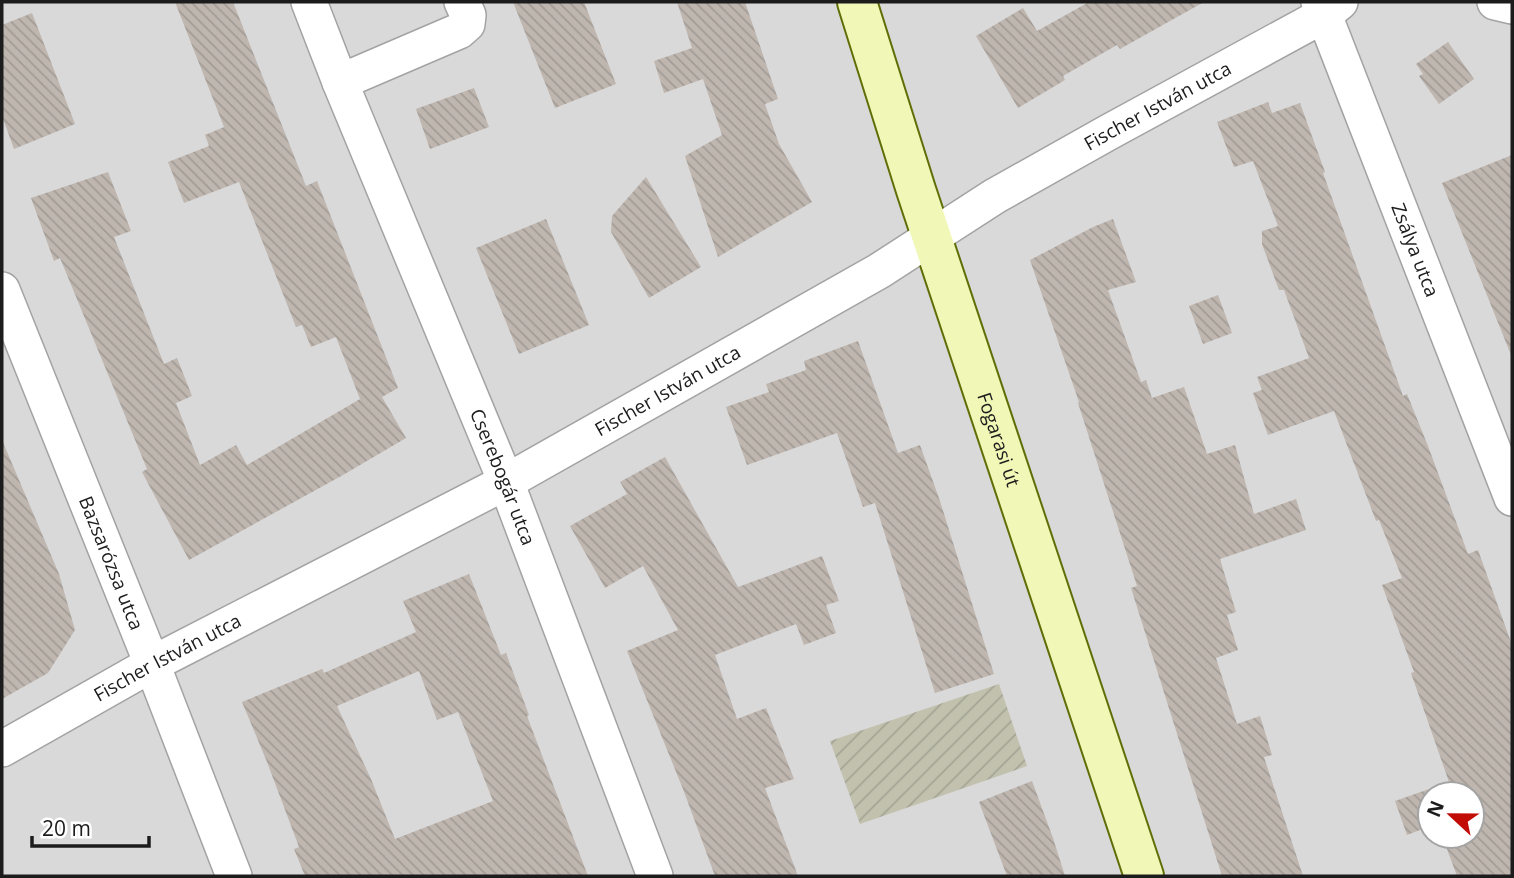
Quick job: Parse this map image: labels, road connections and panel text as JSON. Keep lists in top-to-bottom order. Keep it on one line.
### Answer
{"streets":{"main road":["Fogarasi út"],"street":["Fischer István utca","Zsálya utca","Cserebogár utca","Bazsarózsa utca"]},"crossings":[["Fischer István utca","Zsálya utca"],["Fischer István utca","Fogarasi út"],["Fischer István utca","Cserebogár utca"],["Fischer István utca","Bazsarózsa utca"]],"scale_bar":"20 m","north":"left"}
